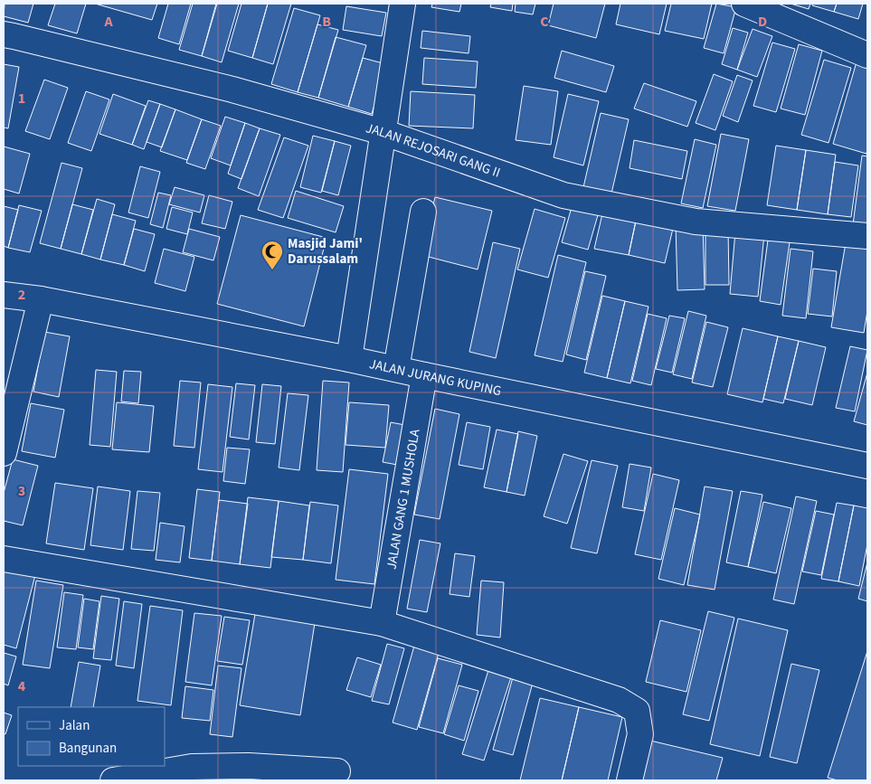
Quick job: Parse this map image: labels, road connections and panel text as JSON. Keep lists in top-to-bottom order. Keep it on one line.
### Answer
{"streets":{"street":["JALAN REJOSARI GANG II","JALAN JURANG KUPING","JALAN GANG 1 MUSHOLA"]},"crossings":[["JALAN JURANG KUPING","JALAN GANG 1 MUSHOLA"]],"places":{"mosque":["Masjid Jami' Darussalam"]},"legend":["Jalan","Bangunan"],"grid":{"columns":["A","B","C","D"],"rows":["1","2","3","4"]}}
